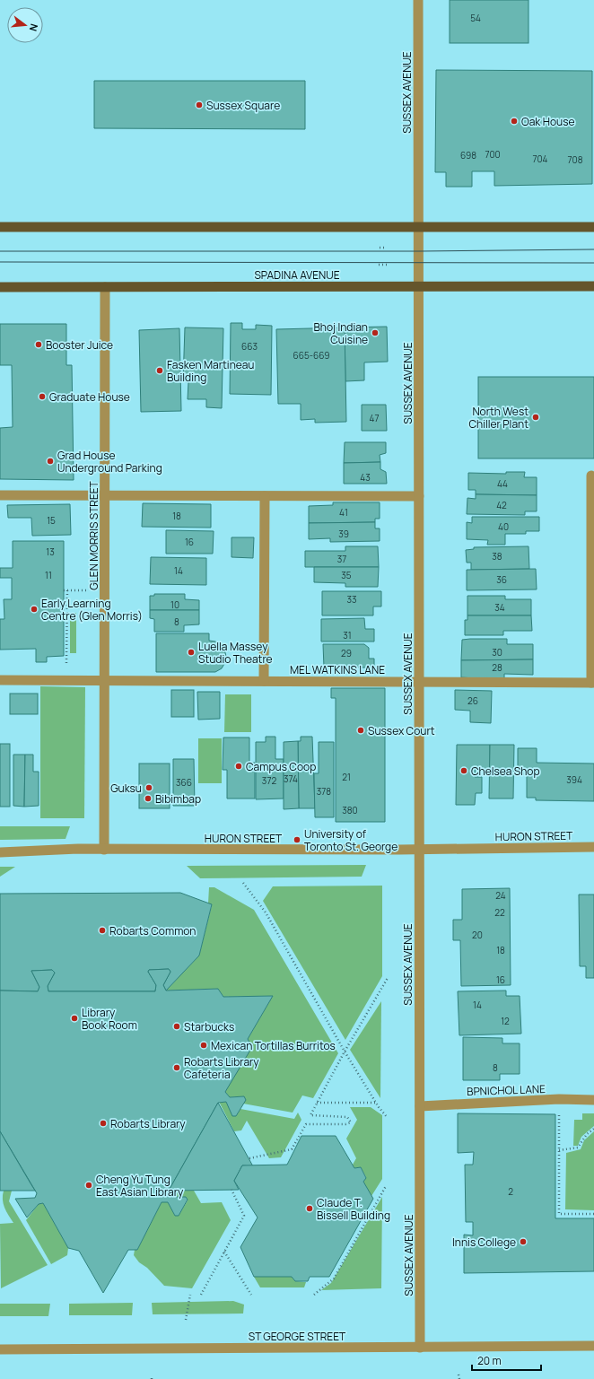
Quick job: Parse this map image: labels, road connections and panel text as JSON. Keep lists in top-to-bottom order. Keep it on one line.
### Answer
{"streets":{"main road":["SPADINA AVENUE"],"street":["SUSSEX AVENUE","GLEN MORRIS STREET","MEL WATKINS LANE","HURON STREET","BPNICHOL LANE","ST GEORGE STREET"]},"crossings":[["SUSSEX AVENUE","SPADINA AVENUE"],["SUSSEX AVENUE","MEL WATKINS LANE"],["SUSSEX AVENUE","HURON STREET"],["SUSSEX AVENUE","BPNICHOL LANE"],["SUSSEX AVENUE","ST GEORGE STREET"],["SPADINA AVENUE","GLEN MORRIS STREET"],["GLEN MORRIS STREET","MEL WATKINS LANE"],["GLEN MORRIS STREET","HURON STREET"]],"places":["Sussex Square","Oak House","Bhoj Indian Cuisine","Booster Juice","Fasken Martineau Building","Graduate House","North West Chiller Plant","Grad House Underground Parking","Early Learning Centre (Glen Morris)","Luella Massey Studio Theatre","Sussex Court","Campus Coop","Chelsea Shop","Guksu","Bibimbap","University of Toronto St. George","Robarts Common","Library Book Room","Starbucks","Mexican Tortillas Burritos","Robarts Library Cafeteria","Robarts Library","Cheng Yu Tung East Asian Library","Claude T. Bissell Building","Innis College"],"house_numbers":["54","700","698","704","708","663","665-669","47","43","44","42","41","18","15","40","39","16","13","38","37","14","11","35","36","33","10","34","8","31","30","29","28","26","21","374","394","372","366","378","380","24","22","20","18","16","14","12","8","2"],"scale_bar":"20 m","north":"right"}
